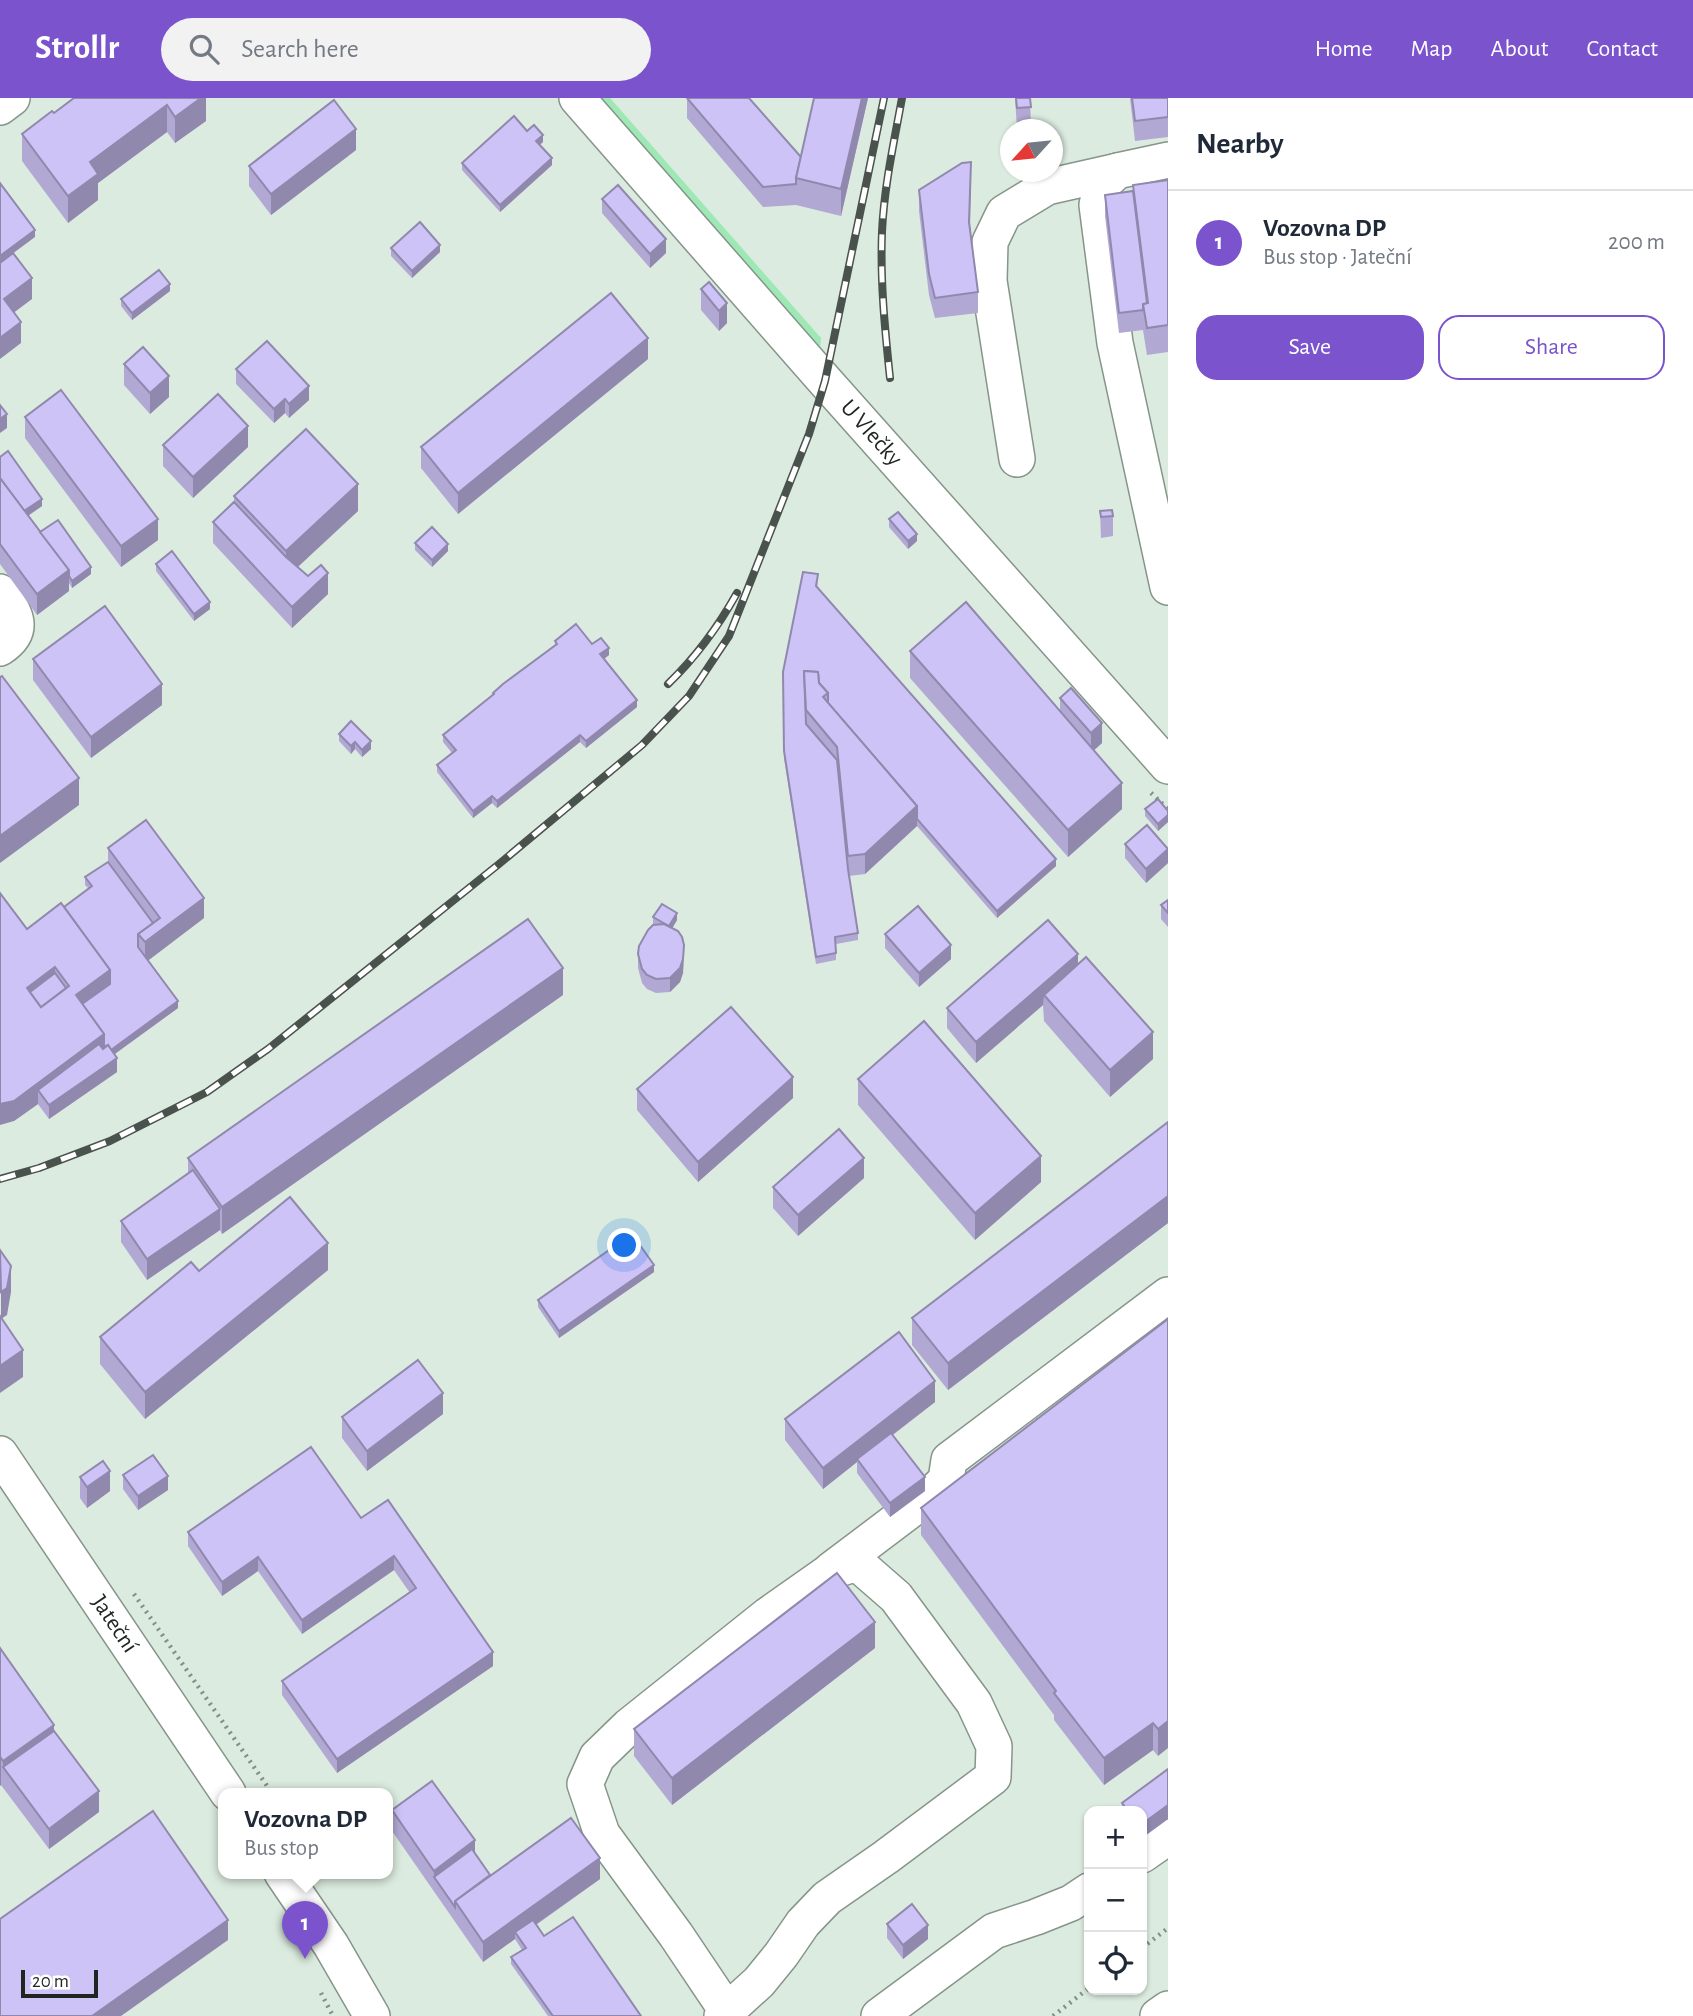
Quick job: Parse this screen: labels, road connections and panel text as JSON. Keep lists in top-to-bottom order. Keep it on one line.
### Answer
{"streets":{"street":["U Vlečky","Jateční"]},"scale_bar":"20 m","north":"bottom left","page":{"header":"Strollr","search":"Search here","nav":["Home","Map","About","Contact"],"heading":"Nearby","list":[{"mark":"1","name":"Vozovna DP","note":"Bus stop · Jateční","value":"200 m"}],"buttons":["Save","Share"],"popup":["Vozovna DP","Bus stop"],"map_buttons":["+","−"],"pins":"1","scale":"20 m"}}
